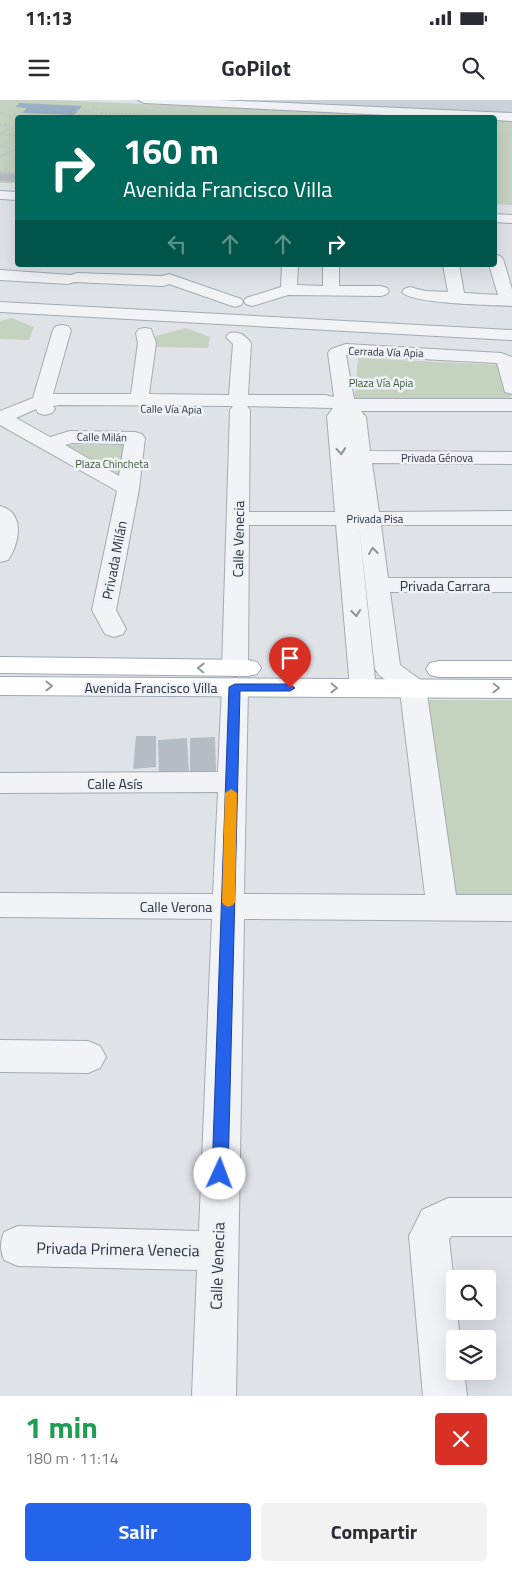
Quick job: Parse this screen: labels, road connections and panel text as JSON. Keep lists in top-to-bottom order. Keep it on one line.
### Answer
{"streets":{"main road":["Avenida Francisco Villa"],"street":["Cerrada Vía Apia","Calle Vía Apia","Calle Milán","Privada Génova","Privada Pisa","Calle Venecia","Privada Milán","Privada Carrara","Calle Asís","Calle Verona","Privada Primera Venecia"]},"crossings":[["Cerrada Vía Apia","Calle Vía Apia"],["Calle Vía Apia","Calle Milán"],["Calle Vía Apia","Calle Venecia"],["Calle Milán","Privada Milán"],["Privada Pisa","Calle Venecia"],["Calle Venecia","Avenida Francisco Villa"],["Calle Venecia","Calle Asís"],["Calle Venecia","Calle Verona"],["Calle Venecia","Privada Primera Venecia"]],"parks":["Plaza Vía Apia","Plaza Chincheta"],"page":{"status":"11:13","header":"GoPilot","turn":["160 m","Avenida Francisco Villa"],"heading":["1 min","180 m · 11:14"],"buttons":["Salir","Compartir"]}}
